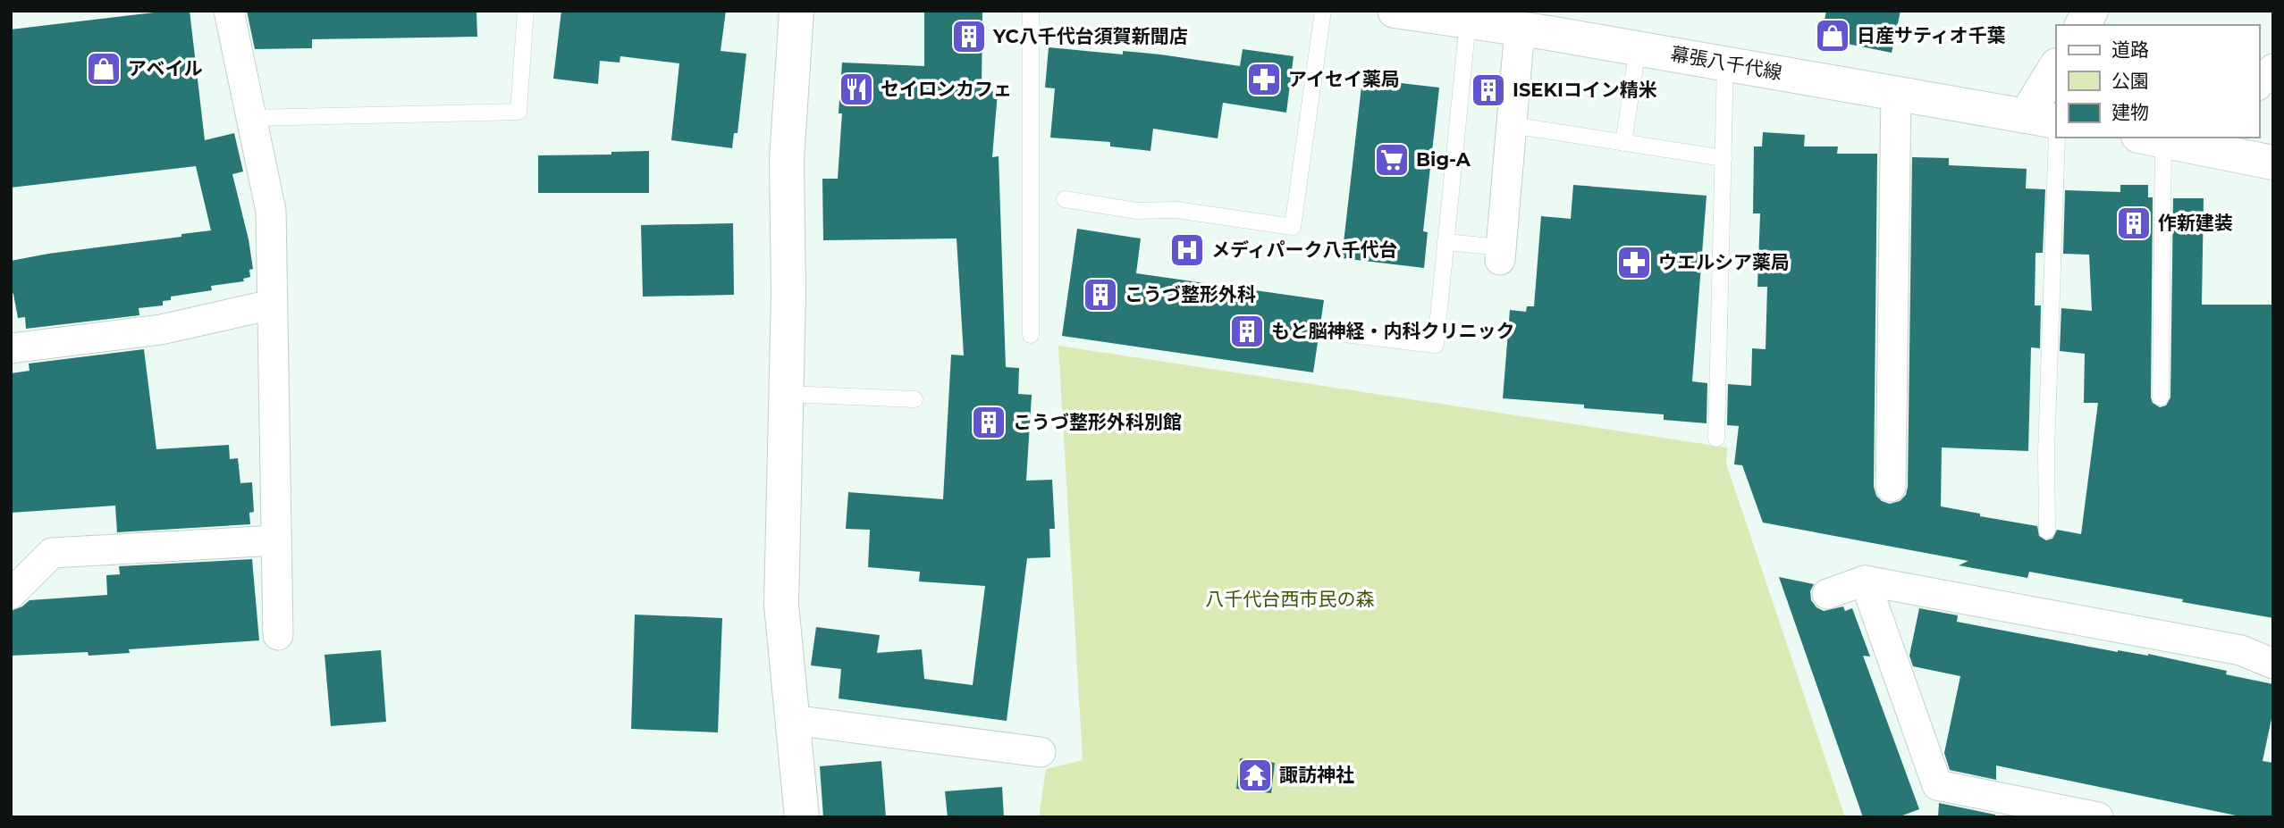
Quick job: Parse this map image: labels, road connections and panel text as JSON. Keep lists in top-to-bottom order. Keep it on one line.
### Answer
{"streets":{"street":["幕張八千代線"]},"parks":["八千代台西市民の森"],"places":{"shop":["日産サティオ千葉","アベイル"],"building":["YC八千代台須賀新聞店","ISEKIコイン精米","作新建装","こうづ整形外科","もと脳神経・内科クリニック","こうづ整形外科別館"],"pharmacy":["アイセイ薬局","ウエルシア薬局"],"restaurant":["セイロンカフェ"],"supermarket":["Big-A"],"hospital":["メディパーク八千代台"],"temple":["諏訪神社"]},"legend":["道路","公園","建物"]}
